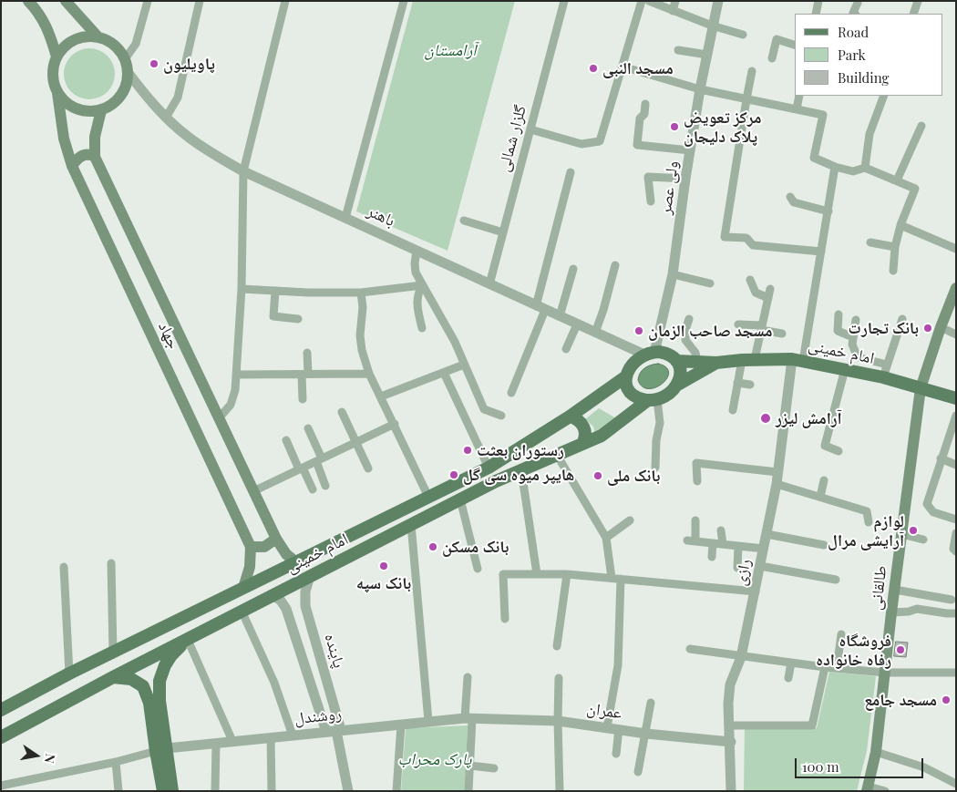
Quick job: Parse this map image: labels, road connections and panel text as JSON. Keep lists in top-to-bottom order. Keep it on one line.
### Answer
{"streets":{"main road":["جهاد","امام خمینی","طالقانی"],"street":["گلزار شمالی","ولی عصر","باهنر","رازی","پاینده","عمران","روشندل"]},"crossings":[["گلزار شمالی","باهنر"],["ولی عصر","باهنر"],["ولی عصر","امام خمینی"],["باهنر","جهاد"],["باهنر","امام خمینی"],["جهاد","امام خمینی"],["امام خمینی","رازی"],["امام خمینی","طالقانی"],["امام خمینی","پاینده"],["رازی","عمران"],["پاینده","روشندل"],["عمران","روشندل"]],"parks":["آرامستان","پارک محراب"],"places":["پاویلیون","مسجد النبی","مرکز تعویض پلاک دلیجان","بانک تجارت","مسجد صاحب الزمان","آرامش لیزر","رستوران بعثت","هایپر میوه سی گل","بانک ملی","لوازم آرایشی مرال","بانک مسکن","بانک سپه","فروشگاه رفاه خانواده","مسجد جامع"],"legend":["Road","Park","Building"],"scale_bar":"100 m","north":"right"}
